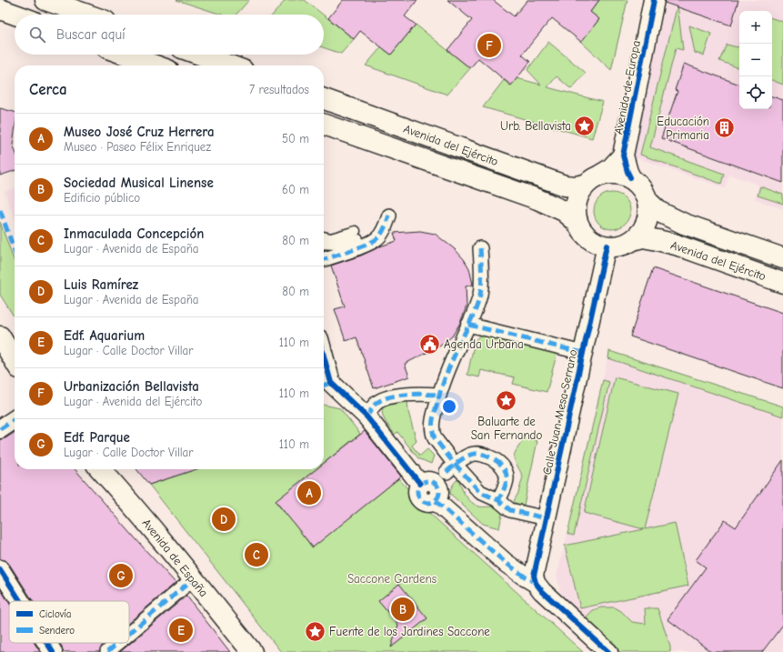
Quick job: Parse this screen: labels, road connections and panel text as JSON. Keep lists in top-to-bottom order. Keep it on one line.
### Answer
{"streets":{"main road":["Avenida de Europa","Avenida del Ejército","Avenida de España"],"street":["Calle Juan Mesa Serrano"]},"crossings":[["Avenida de Europa","Avenida del Ejército"],["Avenida de Europa","Calle Juan Mesa Serrano"],["Avenida del Ejército","Calle Juan Mesa Serrano"]],"parks":["Saccone Gardens"],"places":{"place":["Urb. Bellavista","Baluarte de San Fernando","Fuente de los Jardines Saccone"],"building":["Educación Primaria"],"public building":["Agenda Urbana"]},"legend":["Ciclovía","Sendero"],"page":{"map_buttons":["+","−"],"search":"Buscar aquí","pins":["F","A","D","C","G","B","E"],"heading":["Cerca","7 resultados"],"list":[{"mark":"A","name":"Museo José Cruz Herrera","note":"Museo · Paseo Félix Enriquez","value":"50 m"},{"mark":"B","name":"Sociedad Musical Linense","note":"Edificio público","value":"60 m"},{"mark":"C","name":"Inmaculada Concepción","note":"Lugar · Avenida de España","value":"80 m"},{"mark":"D","name":"Luis Ramírez","note":"Lugar · Avenida de España","value":"80 m"},{"mark":"E","name":"Edf. Aquarium","note":"Lugar · Calle Doctor Villar","value":"110 m"},{"mark":"F","name":"Urbanización Bellavista","note":"Lugar · Avenida del Ejército","value":"110 m"},{"mark":"G","name":"Edf. Parque","note":"Lugar · Calle Doctor Villar","value":"110 m"}]}}
